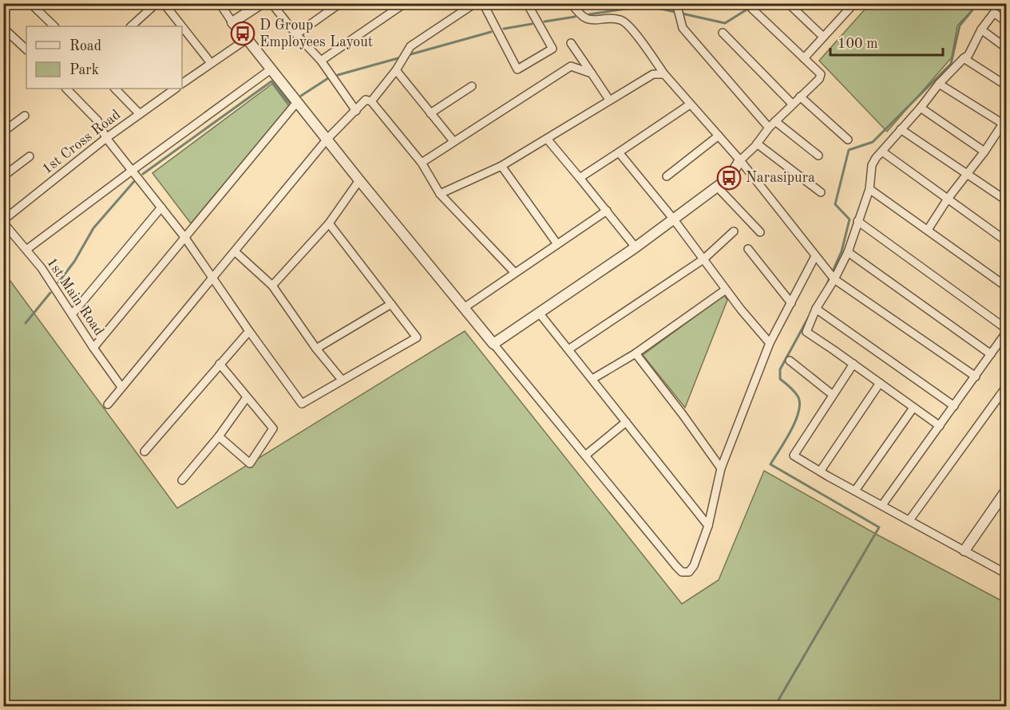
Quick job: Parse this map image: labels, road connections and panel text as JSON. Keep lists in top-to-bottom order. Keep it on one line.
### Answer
{"streets":{"street":["1st Cross Road","1st Main Road"]},"crossings":[["1st Cross Road","1st Main Road"]],"places":{"bus stop":["D Group Employees Layout","Narasipura"]},"legend":["Road","Park"],"scale_bar":"100 m"}
